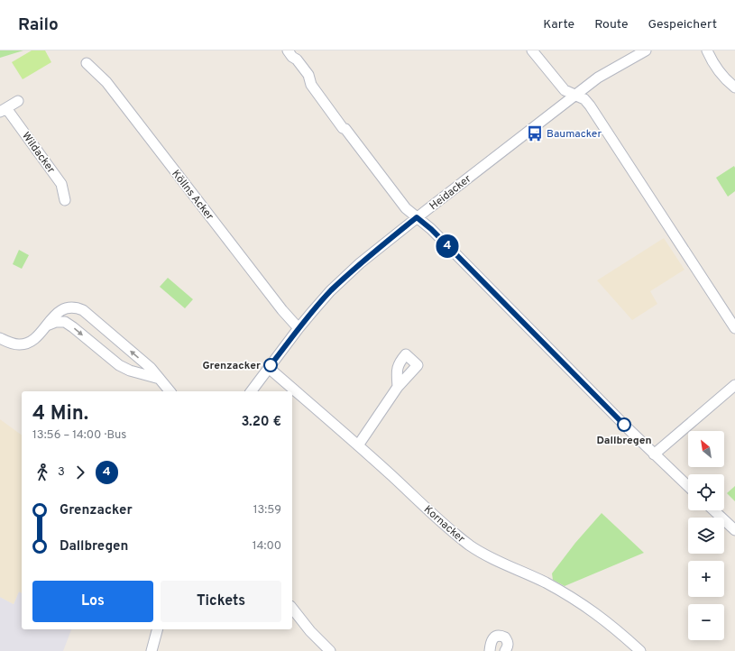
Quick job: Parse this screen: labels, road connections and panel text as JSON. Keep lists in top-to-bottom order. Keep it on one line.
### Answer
{"streets":{"street":["Wildacker","Heidacker","Köllns Acker","Kornacker"]},"crossings":[["Heidacker","Köllns Acker"],["Heidacker","Kornacker"]],"places":{"bus stop":["Baumacker"],"other":["Grenzacker","Dallbregen"]},"lines":["bus line 4"],"north":"top left","page":{"header":"Railo","nav":["Karte","Route","Gespeichert"],"on_map":"4","heading":["4 Min.","13:56 – 14:00 · Bus","3.20 €"],"map_buttons":["+","−"],"legs":["3","4"],"list":[{"name":"Grenzacker","value":"13:59"},{"name":"Dallbregen","value":"14:00"}],"buttons":["Los","Tickets"]}}
